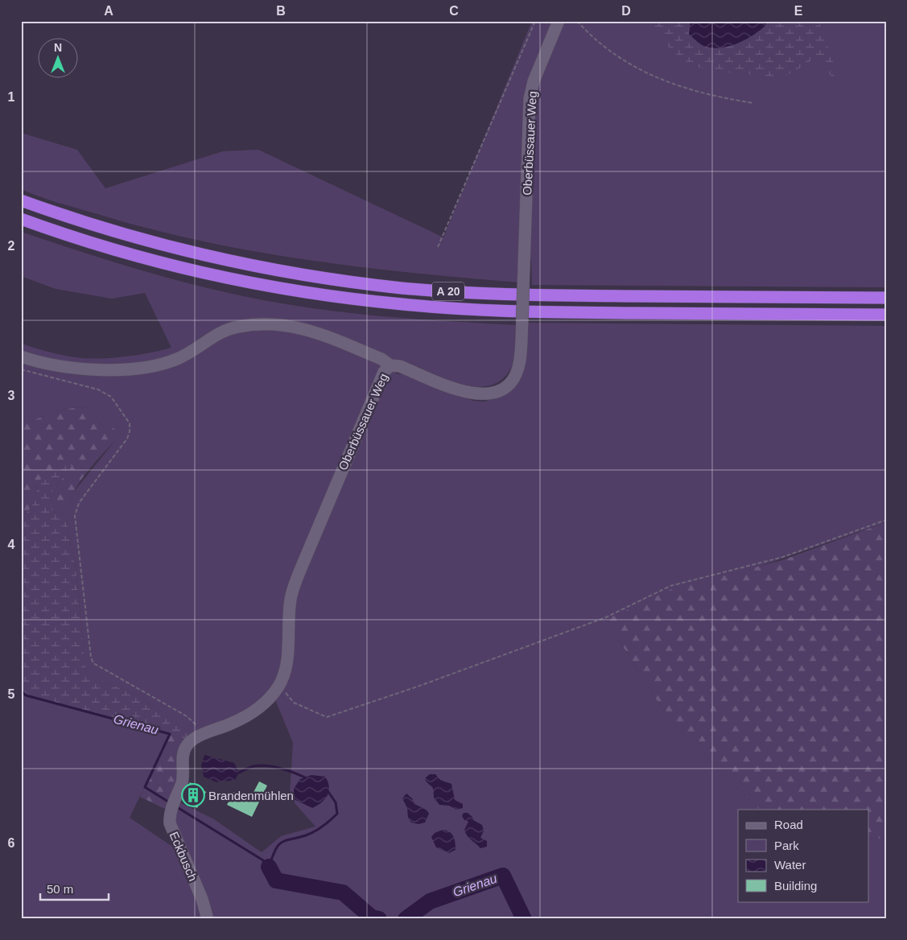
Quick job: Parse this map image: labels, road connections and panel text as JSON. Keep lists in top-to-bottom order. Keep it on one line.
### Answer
{"streets":{"highway":["A 20"],"street":["Oberbüssauer Weg","Eckbusch"]},"crossings":[["Oberbüssauer Weg","Eckbusch"]],"water":["Grienau"],"places":{"building":["Brandenmühlen"]},"legend":["Road","Park","Water","Building"],"scale_bar":"50 m","north":"top","grid":{"columns":["A","B","C","D","E"],"rows":["1","2","3","4","5","6"]}}
